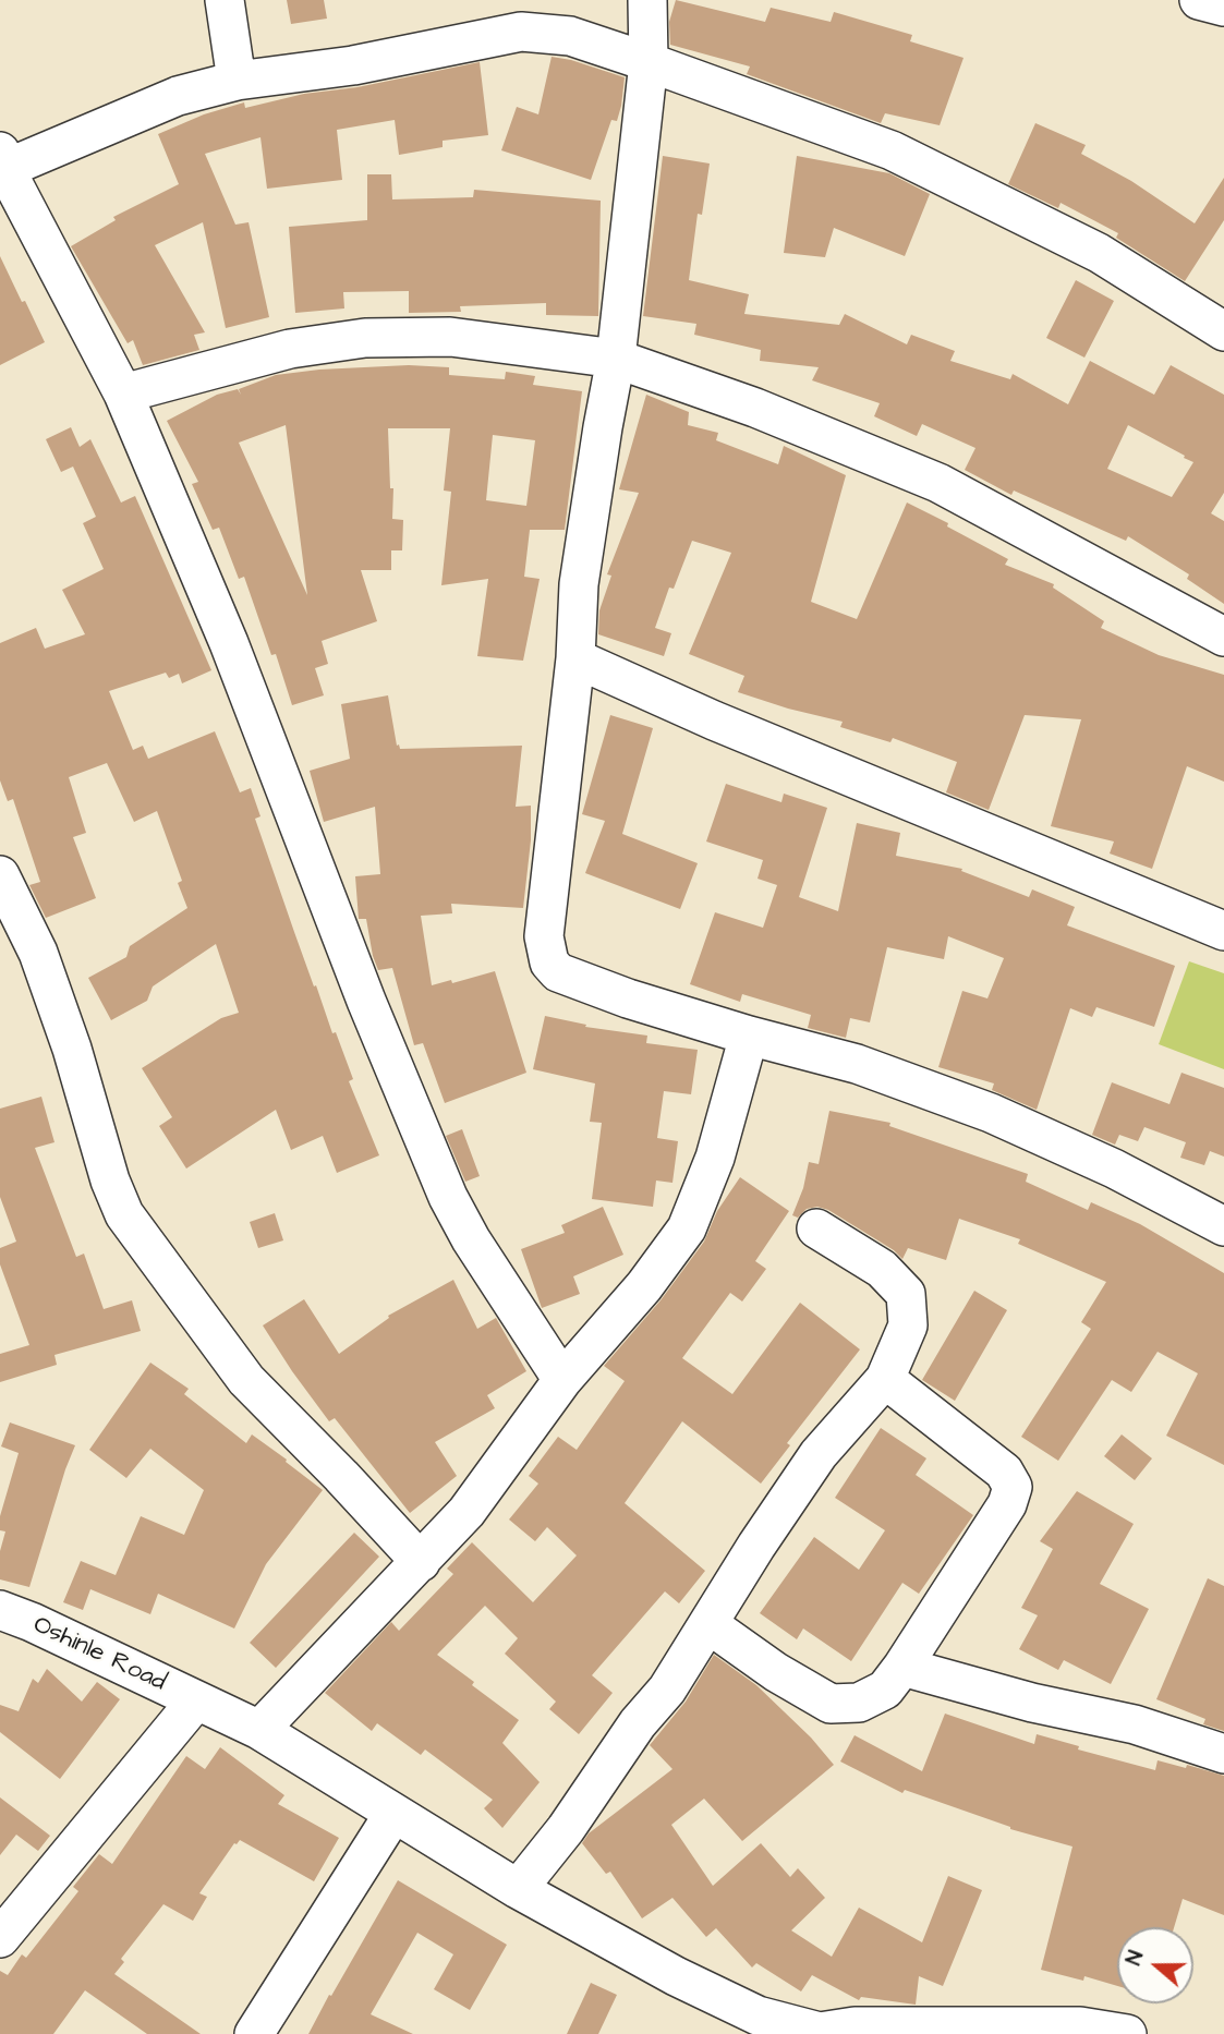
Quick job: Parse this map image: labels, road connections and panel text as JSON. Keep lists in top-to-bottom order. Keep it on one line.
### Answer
{"streets":{"street":["Oshinle Road"]},"north":"left"}
